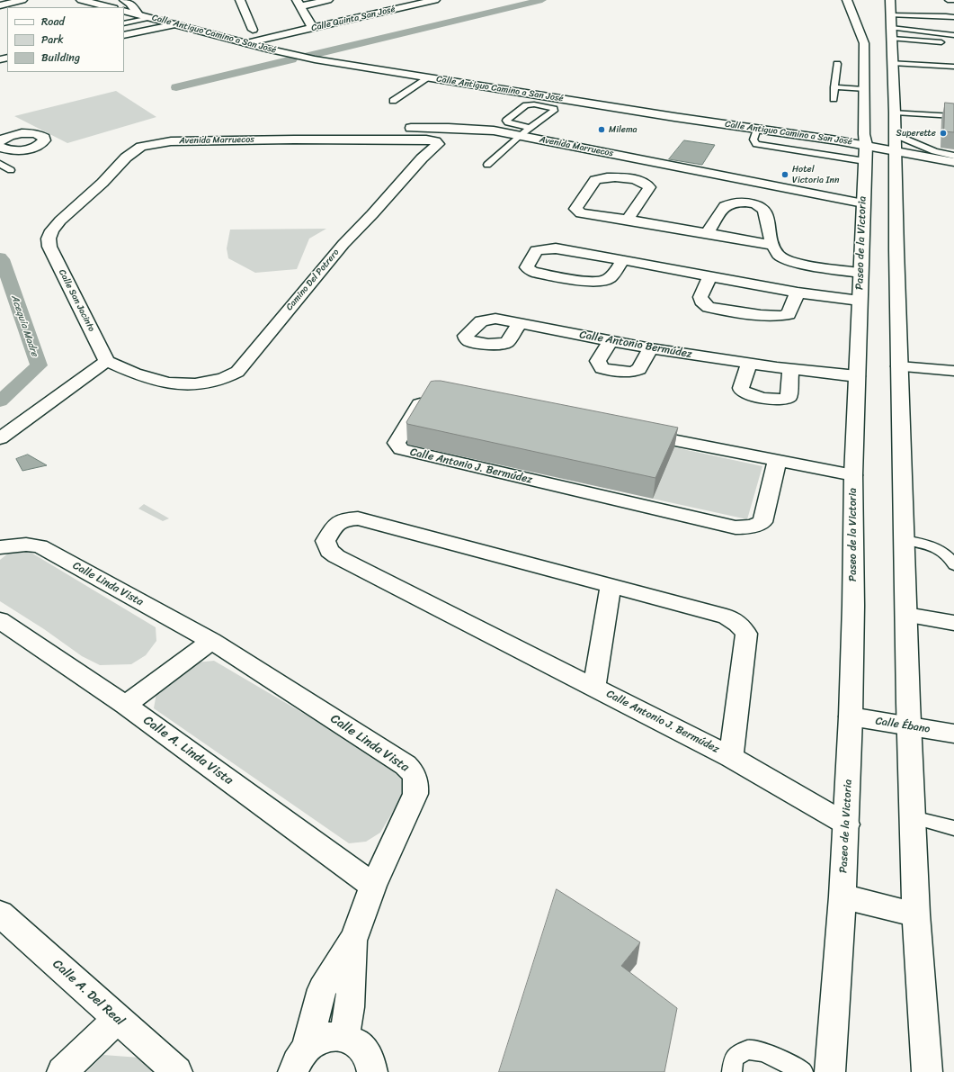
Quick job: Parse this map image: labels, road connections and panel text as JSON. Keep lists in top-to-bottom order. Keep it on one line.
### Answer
{"streets":{"street":["Calle Quinta San José","Calle Antiguo Camino a San José","Avenida Marruecos","Paseo de la Victoria","Camino Del Potrero","Calle San Jacinto","Calle Antonio Bermúdez","Calle Antonio J. Bermúdez","Calle Linda Vista","Calle Ébano","Calle A. Linda Vista","Calle A. Del Real"]},"crossings":[["Calle Quinta San José","Calle Antiguo Camino a San José"],["Calle Antiguo Camino a San José","Paseo de la Victoria"],["Avenida Marruecos","Paseo de la Victoria"],["Avenida Marruecos","Camino Del Potrero"],["Avenida Marruecos","Calle San Jacinto"],["Paseo de la Victoria","Calle Antonio Bermúdez"],["Paseo de la Victoria","Calle Antonio J. Bermúdez"],["Paseo de la Victoria","Calle Ébano"],["Camino Del Potrero","Calle San Jacinto"],["Calle Linda Vista","Calle A. Linda Vista"]],"water":["Acequia Madre"],"places":["Milema","Superette","Hotel Victoria Inn"],"legend":["Road","Park","Building"]}
